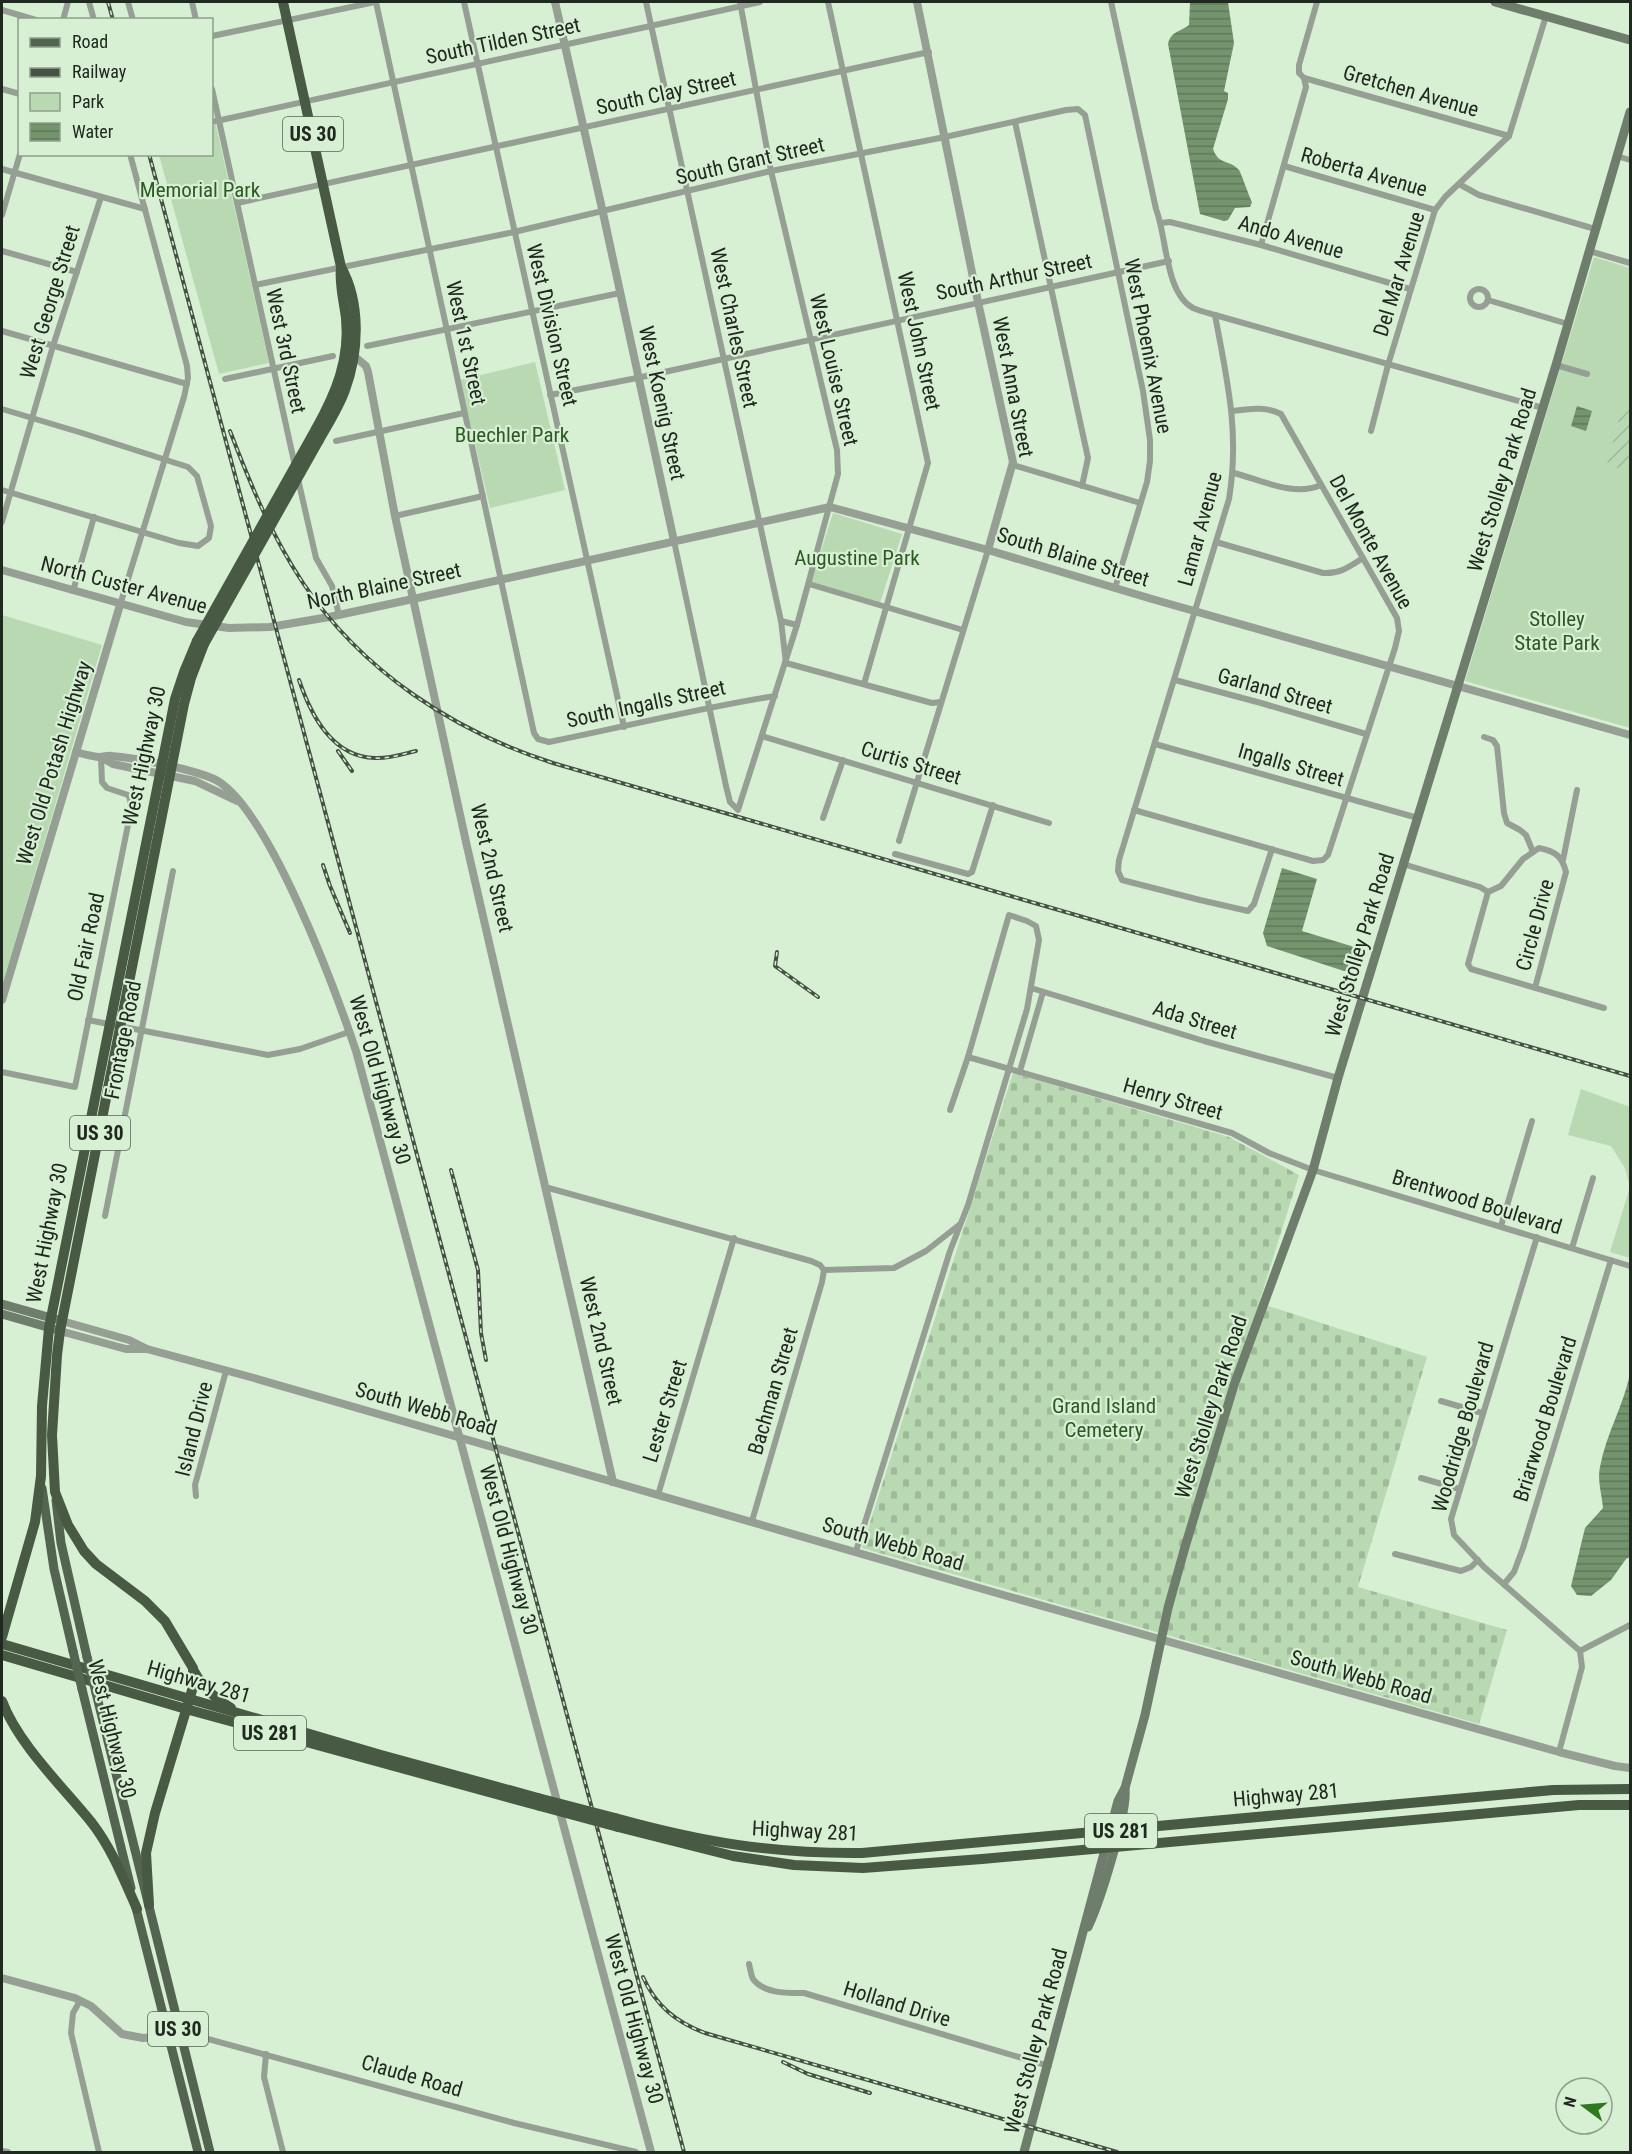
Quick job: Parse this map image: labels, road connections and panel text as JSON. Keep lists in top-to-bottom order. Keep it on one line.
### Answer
{"streets":{"highway":["US 30","West Highway 30","Highway 281","US 281"],"main road":["West Stolley Park Road","South Webb Road"],"street":["South Tilden Street","Gretchen Avenue","South Clay Street","South Grant Street","Roberta Avenue","Ando Avenue","Del Mar Avenue","South Arthur Street","West George Street","West Division Street","West Charles Street","West John Street","West 1st Street","West Phoenix Avenue","West 3rd Street","West Louise Street","West Anna Street","West Koenig Street","Lamar Avenue","Del Monte Avenue","South Blaine Street","North Custer Avenue","North Blaine Street","Garland Street","South Ingalls Street","West Old Potash Highway","Curtis Street","Ingalls Street","West 2nd Street","Circle Drive","Old Fair Road","Ada Street","Frontage Road","West Old Highway 30","Henry Street","Brentwood Boulevard","Bachman Street","Lester Street","Briarwood Boulevard","Woodridge Boulevard","Island Drive","Holland Drive","Claude Road"]},"crossings":[["South Tilden Street","US 30"],["South Tilden Street","West Division Street"],["South Tilden Street","West Charles Street"],["South Tilden Street","West 1st Street"],["South Tilden Street","West 3rd Street"],["South Tilden Street","West Louise Street"],["South Tilden Street","West Koenig Street"],["Gretchen Avenue","Del Mar Avenue"],["South Clay Street","US 30"],["South Clay Street","West Division Street"],["South Clay Street","West Charles Street"],["South Clay Street","West John Street"],["South Clay Street","West 1st Street"],["South Clay Street","West 3rd Street"],["South Clay Street","West Louise Street"],["South Clay Street","West Anna Street"],["South Clay Street","West Koenig Street"],["US 30","South Grant Street"],["US 30","West Highway 30"],["US 30","West 2nd Street"],["South Grant Street","West Division Street"],["South Grant Street","West Charles Street"],["South Grant Street","West John Street"],["South Grant Street","West 1st Street"],["South Grant Street","West Phoenix Avenue"],["South Grant Street","West 3rd Street"],["South Grant Street","West Louise Street"],["South Grant Street","West Anna Street"],["South Grant Street","West Koenig Street"],["Roberta Avenue","Del Mar Avenue"],["Roberta Avenue","West Stolley Park Road"],["Ando Avenue","Del Mar Avenue"],["South Arthur Street","West Division Street"],["South Arthur Street","West Charles Street"],["South Arthur Street","West John Street"],["South Arthur Street","West Phoenix Avenue"],["South Arthur Street","West Louise Street"],["South Arthur Street","West Anna Street"],["South Arthur Street","West Koenig Street"],["West Division Street","South Blaine Street"],["West Division Street","South Ingalls Street"],["West Charles Street","West Louise Street"],["West Charles Street","South Blaine Street"],["West John Street","South Blaine Street"],["West 1st Street","South Blaine Street"],["West 1st Street","North Blaine Street"],["West 1st Street","South Ingalls Street"],["West Phoenix Avenue","South Blaine Street"],["West 3rd Street","North Blaine Street"],["West Louise Street","West Koenig Street"],["West Louise Street","South Blaine Street"],["West Louise Street","South Ingalls Street"],["West Louise Street","Curtis Street"],["West Anna Street","South Blaine Street"],["West Anna Street","Curtis Street"],["West Koenig Street","South Blaine Street"],["West Koenig Street","South Ingalls Street"],["West Stolley Park Road","South Blaine Street"],["West Stolley Park Road","Ingalls Street"],["West Stolley Park Road","Ada Street"],["West Stolley Park Road","Henry Street"],["West Stolley Park Road","Brentwood Boulevard"],["West Stolley Park Road","South Webb Road"],["West Stolley Park Road","Highway 281"],["West Stolley Park Road","Holland Drive"],["Lamar Avenue","Del Monte Avenue"],["Lamar Avenue","South Blaine Street"],["Lamar Avenue","Garland Street"],["Lamar Avenue","Ingalls Street"],["Del Monte Avenue","South Blaine Street"],["Del Monte Avenue","Garland Street"],["Del Monte Avenue","Ingalls Street"],["South Blaine Street","North Blaine Street"],["North Custer Avenue","North Blaine Street"],["North Custer Avenue","West Old Potash Highway"],["North Blaine Street","West 2nd Street"],["West Highway 30","West 2nd Street"],["West Highway 30","West Old Highway 30"],["West Highway 30","South Webb Road"],["West Highway 30","Claude Road"],["West Old Potash Highway","West Old Highway 30"],["West 2nd Street","South Webb Road"],["Old Fair Road","West Old Highway 30"],["West Old Highway 30","South Webb Road"],["Henry Street","Brentwood Boulevard"],["Brentwood Boulevard","Briarwood Boulevard"],["Brentwood Boulevard","Woodridge Boulevard"],["Bachman Street","South Webb Road"],["South Webb Road","Lester Street"],["South Webb Road","Island Drive"],["Briarwood Boulevard","Woodridge Boulevard"]],"parks":["Memorial Park","Buechler Park","Augustine Park","Stolley State Park","Grand Island Cemetery"],"legend":["Road","Railway","Park","Water"],"north":"left"}
